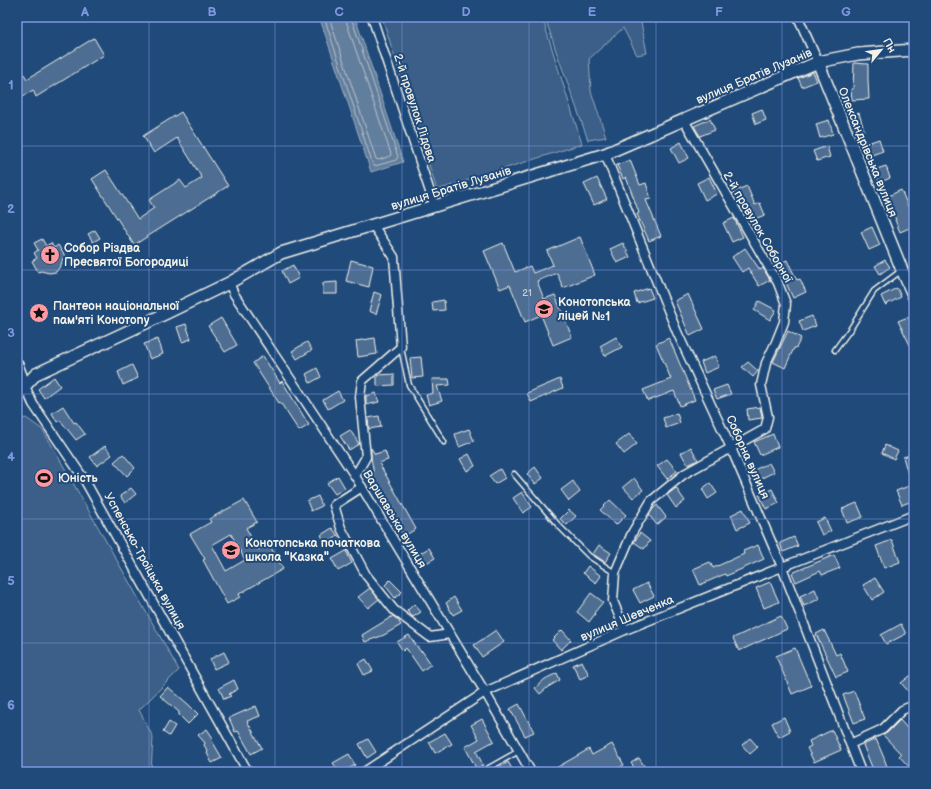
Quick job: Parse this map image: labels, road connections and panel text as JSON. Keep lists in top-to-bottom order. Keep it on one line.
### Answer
{"streets":{"main road":["вулиця Братів Лузанів","Олександрівська вулиця","Успенсько-Троїцька вулиця"],"street":["2-й провулок Лідова","2-й провулок Соборної","Соборна вулиця","Варшавська вулиця","вулиця Шевченка"]},"crossings":[["вулиця Братів Лузанів","2-й провулок Лідова"],["вулиця Братів Лузанів","Олександрівська вулиця"],["вулиця Братів Лузанів","2-й провулок Соборної"],["вулиця Братів Лузанів","Соборна вулиця"],["вулиця Братів Лузанів","Варшавська вулиця"],["вулиця Братів Лузанів","Успенсько-Троїцька вулиця"],["2-й провулок Соборної","Соборна вулиця"],["2-й провулок Соборної","вулиця Шевченка"],["Соборна вулиця","вулиця Шевченка"],["Варшавська вулиця","вулиця Шевченка"]],"places":{"church":["Собор Різдва Пресвятої Богородиці"],"school or university":["Конотопська ліцей №1","Конотопська початкова школа \"Казка\""],"place":["Пантеон національної пам'яті Конотопу"],"sports":["Юність"]},"house_numbers":["21"],"north":"top right","grid":{"columns":["A","B","C","D","E","F","G"],"rows":["1","2","3","4","5","6"]}}
